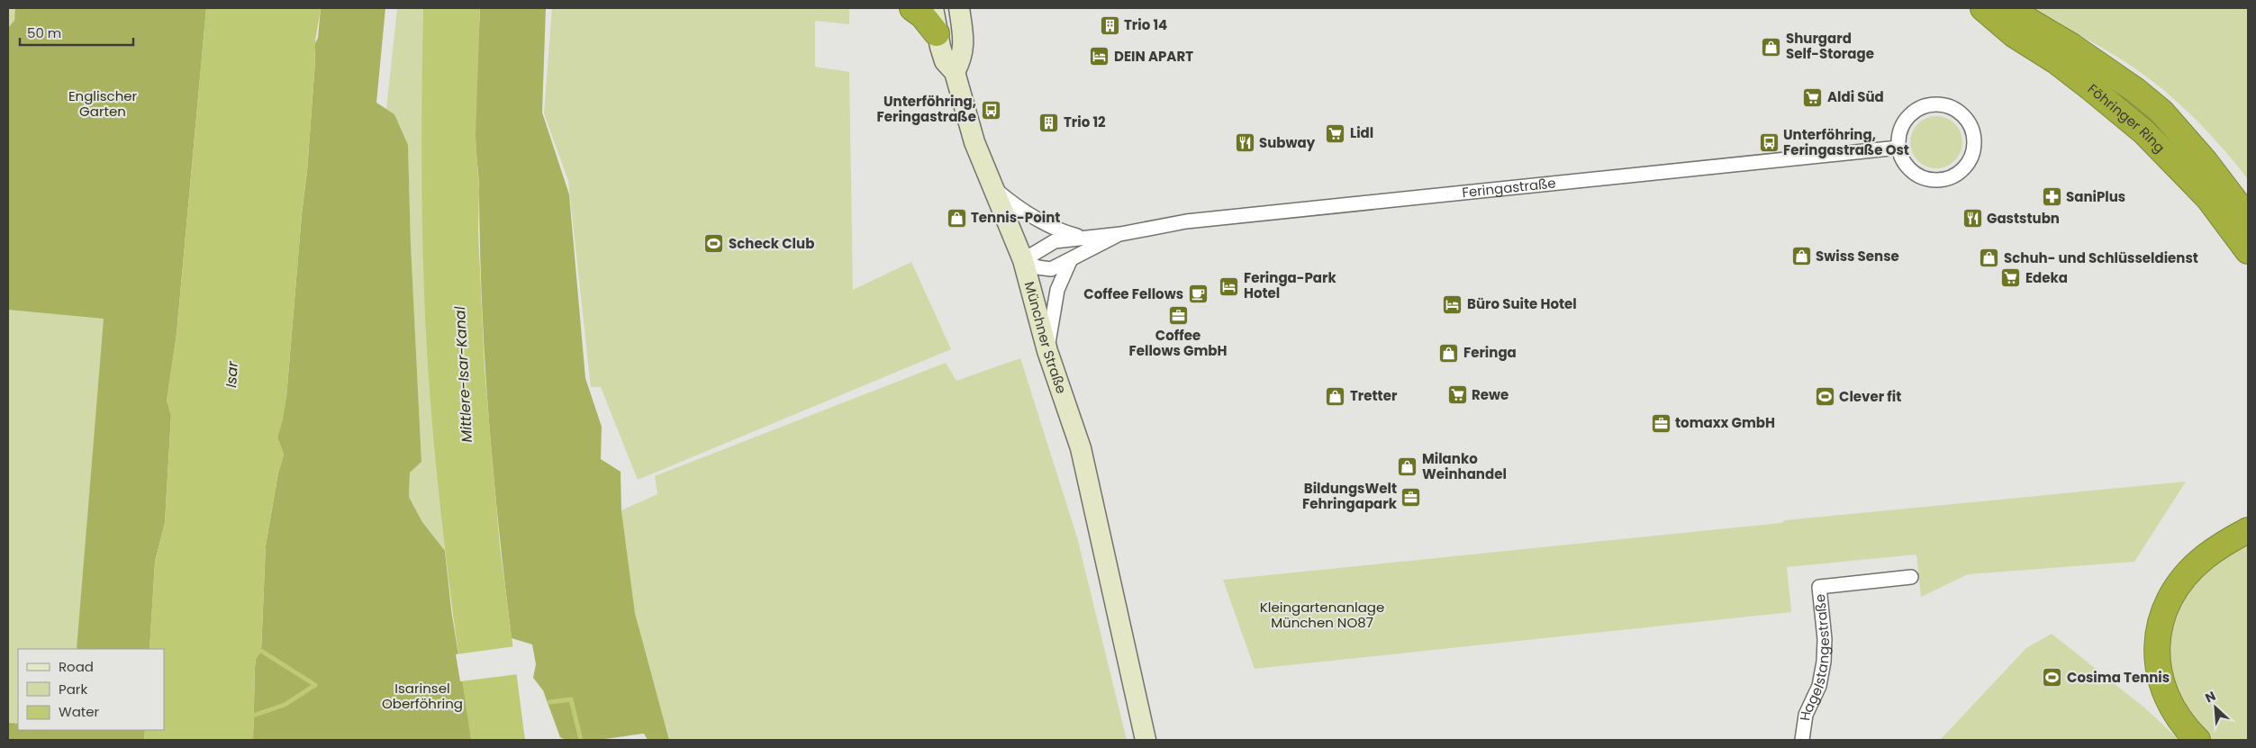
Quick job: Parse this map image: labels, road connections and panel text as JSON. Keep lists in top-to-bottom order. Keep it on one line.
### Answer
{"streets":{"highway":["Föhringer Ring"],"main road":["Münchner Straße"],"street":["Feringastraße","Hagelstangestraße"]},"crossings":[["Feringastraße","Münchner Straße"]],"water":["Isar","Mittlere-Isar-Kanal"],"parks":["Englischer Garten","Kleingartenanlage München NO87","Isarinsel Oberföhring"],"places":{"building":["Trio 14","Trio 12"],"shop":["Shurgard Self-Storage","Tennis-Point","Swiss Sense","Schuh- und Schlüsseldienst","Feringa","Tretter","Milanko Weinhandel"],"hotel":["DEIN APART","Feringa-Park Hotel","Büro Suite Hotel"],"supermarket":["Aldi Süd","Lidl","Edeka","Rewe"],"bus stop":["Unterföhring, Feringastraße","Unterföhring, Feringastraße Ost"],"restaurant":["Subway","Gaststubn"],"pharmacy":["SaniPlus"],"sports":["Scheck Club","Clever fit","Cosima Tennis"],"cafe":["Coffee Fellows"],"office":["Coffee Fellows GmbH","tomaxx GmbH","BildungsWelt Fehringapark"]},"legend":["Road","Park","Water"],"scale_bar":"50 m","north":"top left"}
